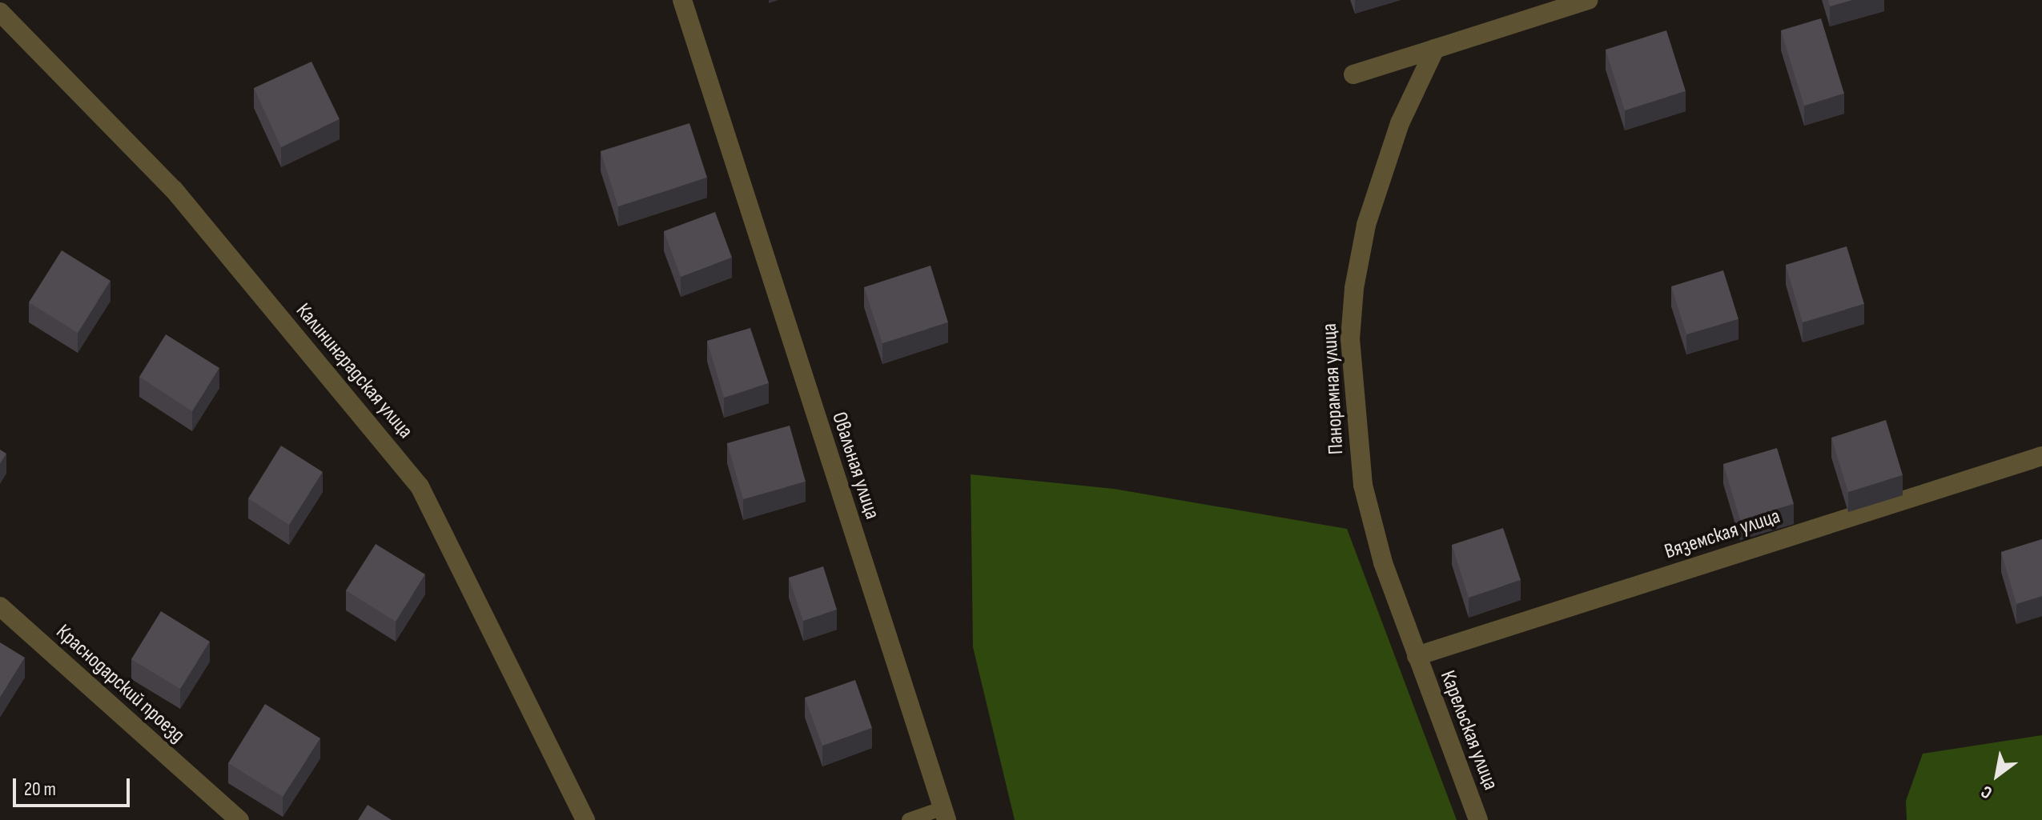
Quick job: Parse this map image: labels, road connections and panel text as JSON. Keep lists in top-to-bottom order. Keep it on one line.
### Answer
{"streets":{"street":["Калининградская улица","Панорамная улица","Овальная улица","Вяземская улица","Краснодарский проезд","Карельская улица"]},"crossings":[["Панорамная улица","Вяземская улица"],["Панорамная улица","Карельская улица"],["Вяземская улица","Карельская улица"]],"scale_bar":"20 m","north":"bottom left"}
